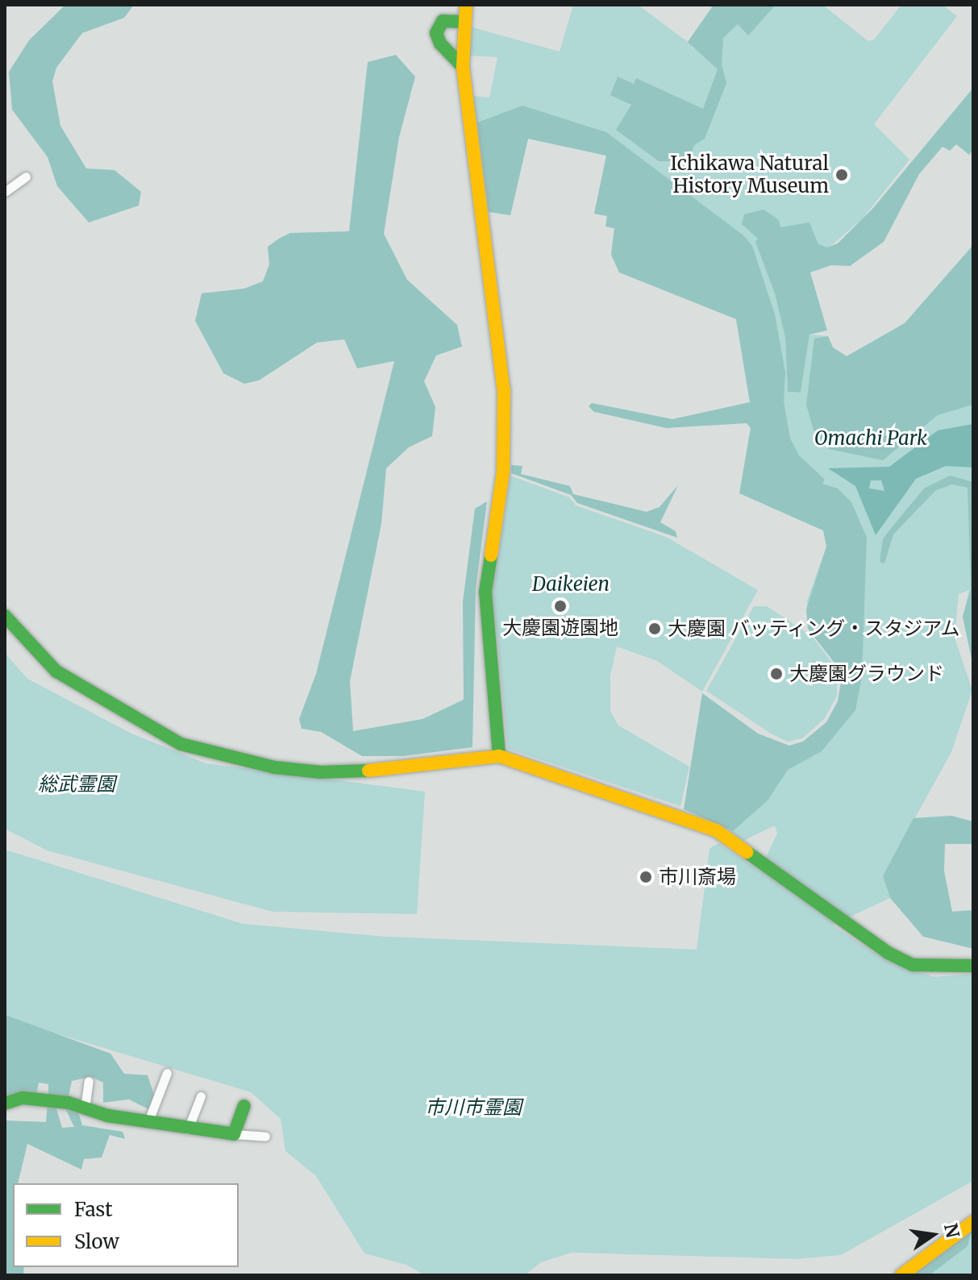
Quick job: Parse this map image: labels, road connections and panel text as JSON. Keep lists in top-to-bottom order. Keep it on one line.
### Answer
{"parks":["Omachi Park","Daikeien","総武霊園","市川市霊園"],"places":["Ichikawa Natural History Museum","大慶園遊園地","大慶園 バッティング・スタジアム","大慶園グラウンド","市川斎場"],"legend":["Fast","Slow"],"north":"right"}
